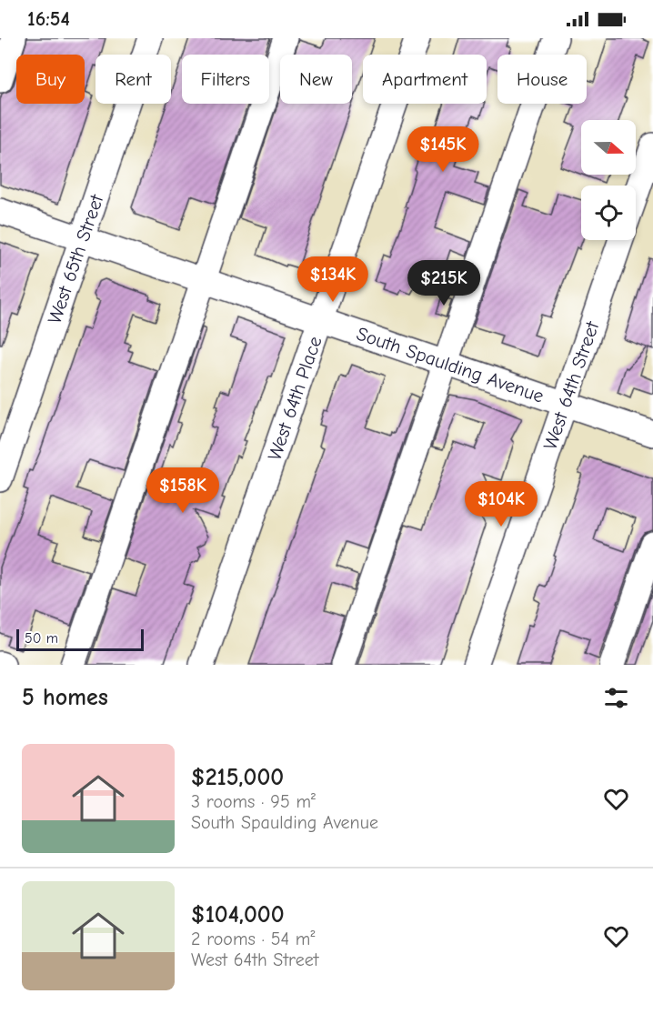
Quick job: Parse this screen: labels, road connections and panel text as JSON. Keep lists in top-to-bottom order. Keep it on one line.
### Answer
{"streets":{"street":["West 65th Street","South Spaulding Avenue","West 64th Street","West 64th Place"]},"crossings":[["West 65th Street","South Spaulding Avenue"],["South Spaulding Avenue","West 64th Street"],["South Spaulding Avenue","West 64th Place"]],"scale_bar":"50 m","north":"right","page":{"status":"16:54","chip":["Buy","Rent","Filters","New","Apartment","House"],"price":["$145K","$134K","$215K","$158K","$104K"],"scale":"50 m","heading":"5 homes","list":[{"name":"$215,000","note":"3 rooms · 95 m² · South Spaulding Avenue"},{"name":"$104,000","note":"2 rooms · 54 m² · West 64th Street"}]}}
